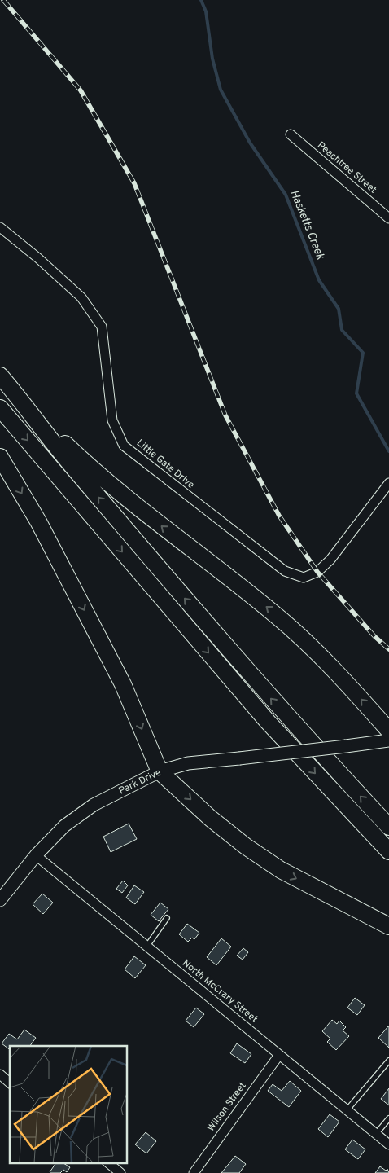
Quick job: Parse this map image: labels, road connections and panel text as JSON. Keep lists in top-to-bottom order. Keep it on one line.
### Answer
{"streets":{"main road":["Park Drive"],"street":["Peachtree Street","Little Gate Drive","North McCrary Street","Wilson Street"]},"crossings":[["Park Drive","North McCrary Street"],["North McCrary Street","Wilson Street"]],"water":["Hasketts Creek"]}
